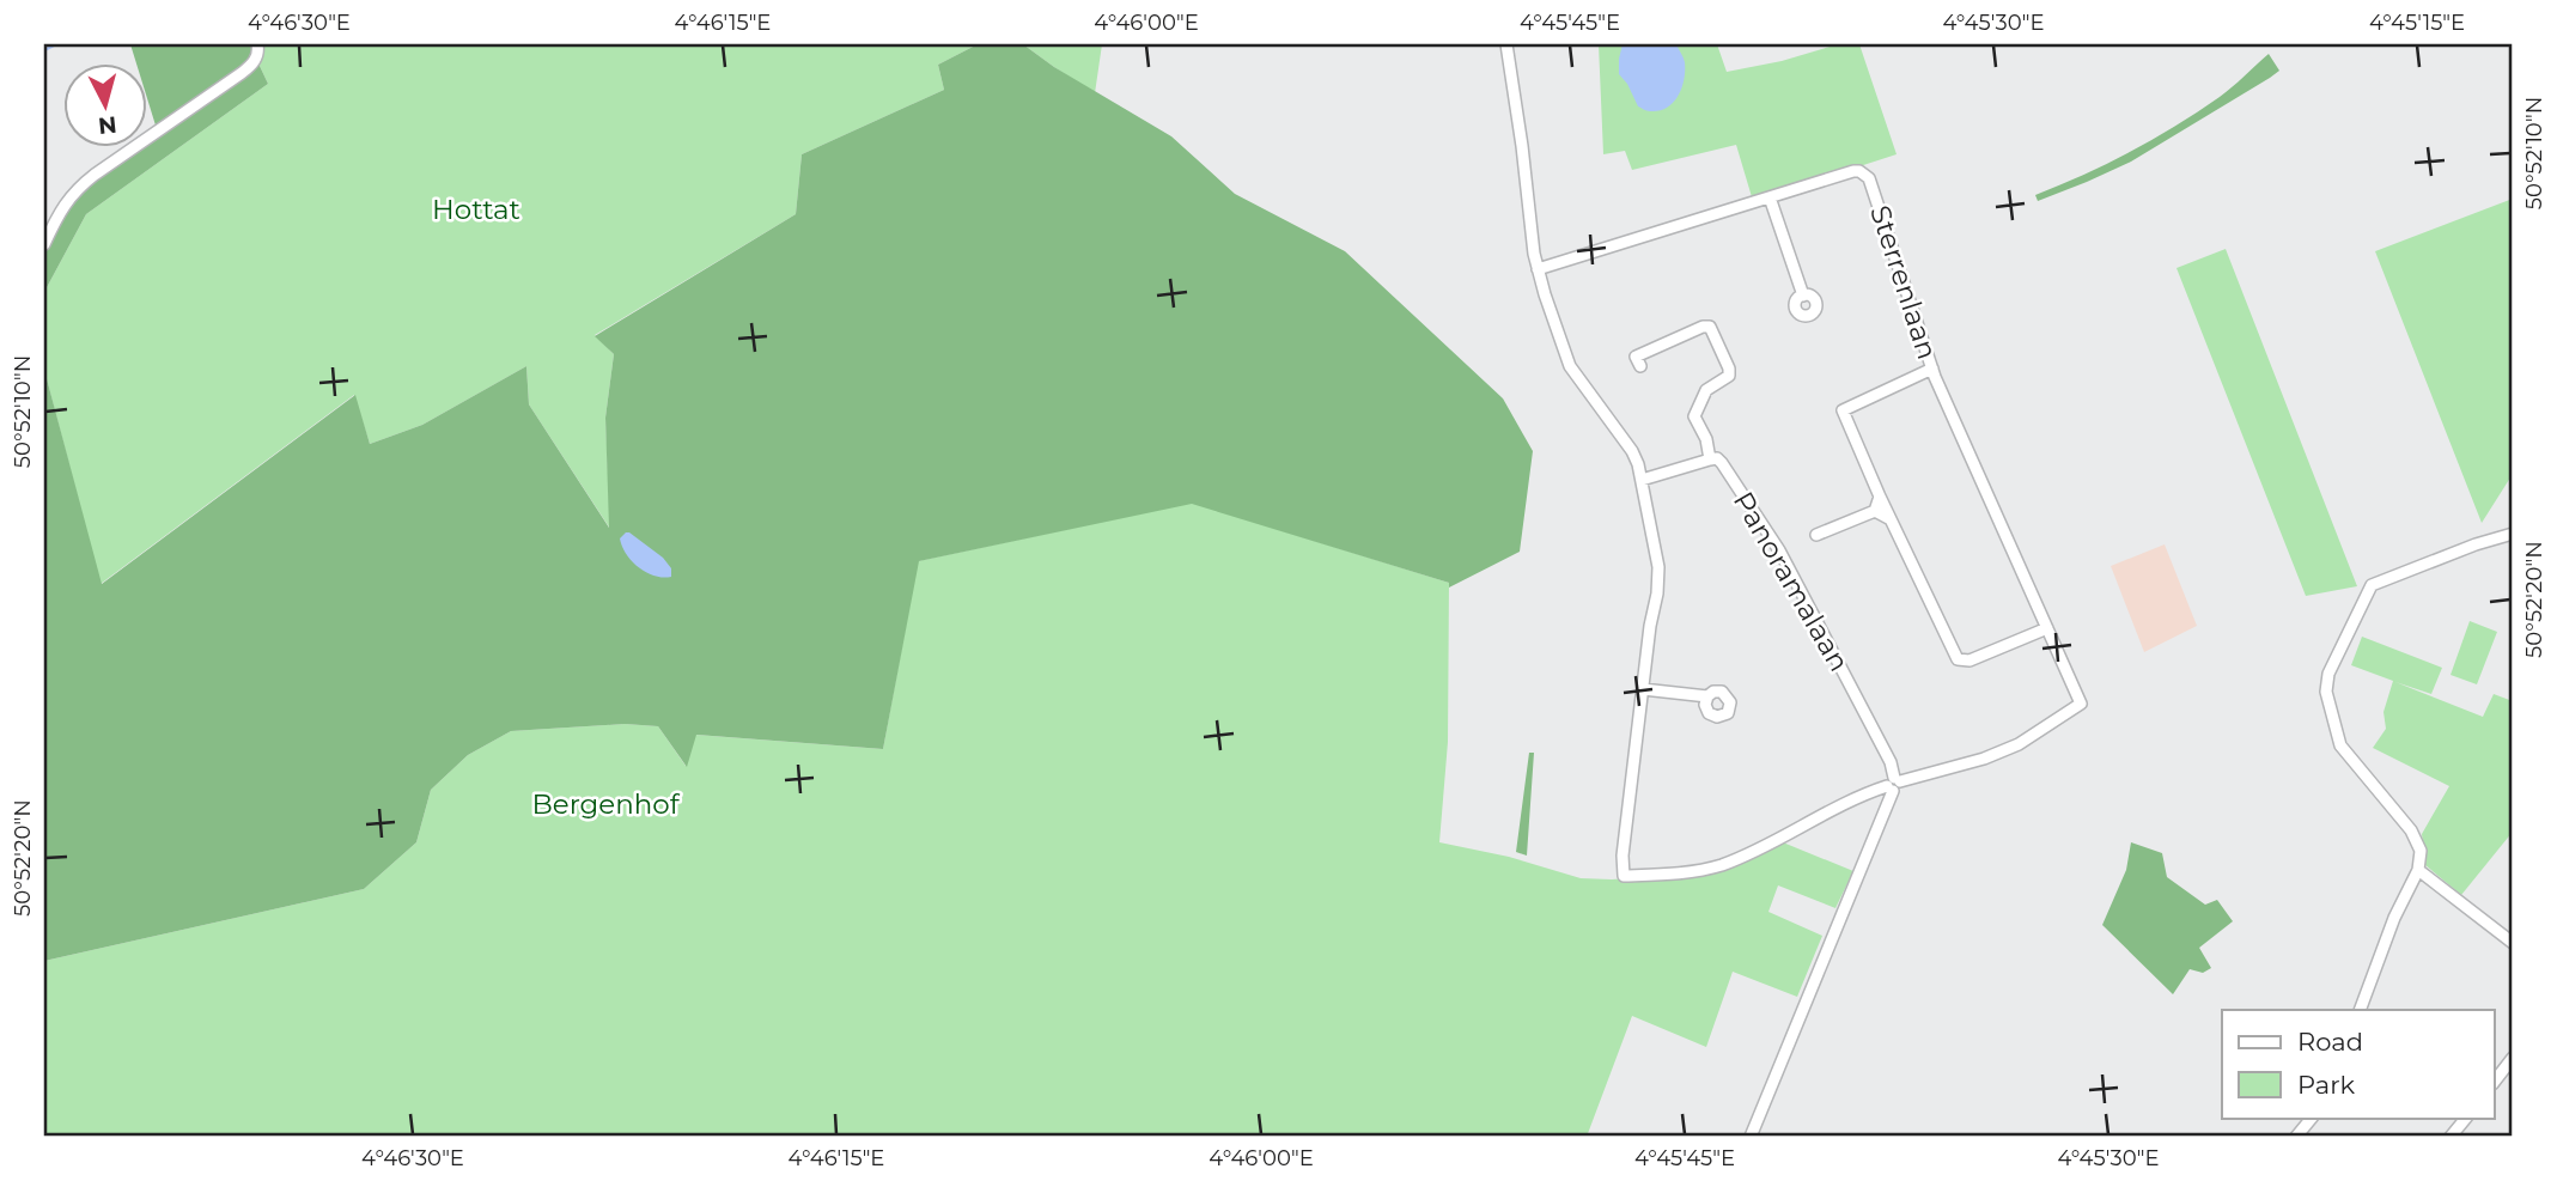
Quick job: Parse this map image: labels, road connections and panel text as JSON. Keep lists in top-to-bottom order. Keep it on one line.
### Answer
{"streets":{"street":["Sterrenlaan","Panoramalaan"]},"crossings":[["Sterrenlaan","Panoramalaan"]],"parks":["Hottat","Bergenhof"],"legend":["Road","Park"],"north":"bottom","coordinates":["4°46'30\"E","4°46'15\"E","4°46'00\"E","4°45'45\"E","4°45'30\"E","4°45'15\"E","50°52'10\"N","50°52'20\"N"]}
